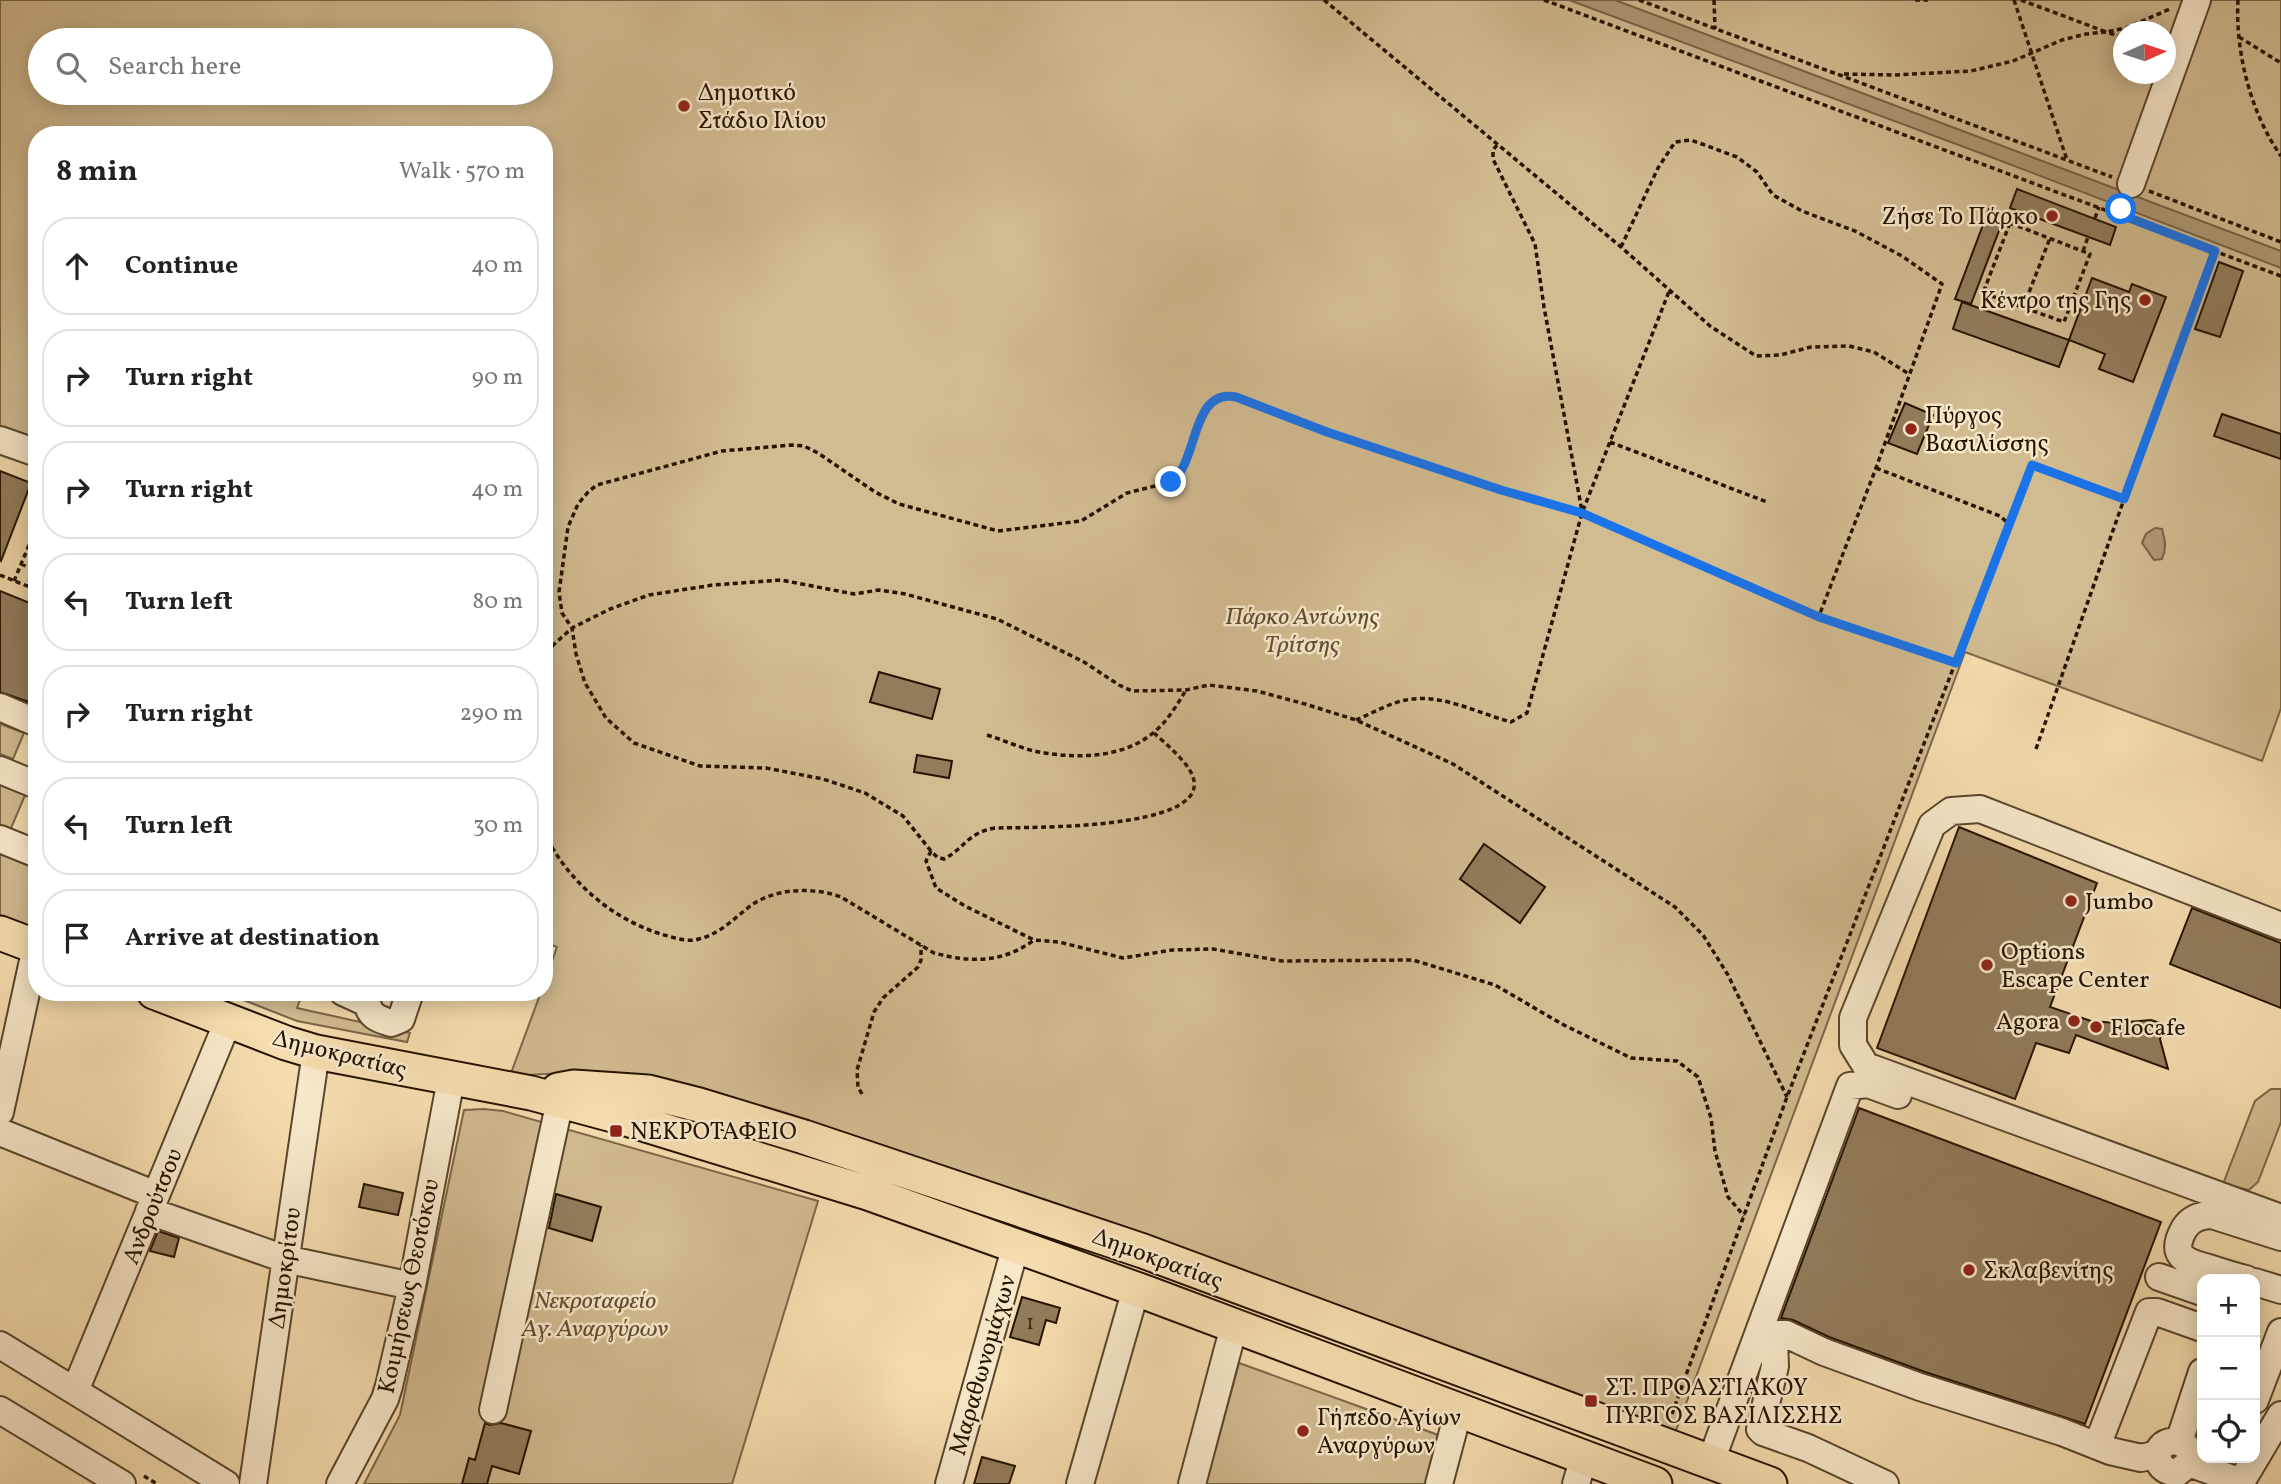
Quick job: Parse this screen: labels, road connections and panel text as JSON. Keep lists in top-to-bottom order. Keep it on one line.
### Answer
{"streets":{"main road":["Δημοκρατίας"],"street":["Ανδρούτσου","Δημοκρίτου","Κοιμήσεως Θεοτόκου","Μαραθωνομάχων"]},"crossings":[["Δημοκρατίας","Ανδρούτσου"],["Δημοκρατίας","Δημοκρίτου"],["Δημοκρατίας","Κοιμήσεως Θεοτόκου"],["Δημοκρατίας","Μαραθωνομάχων"]],"parks":["Πάρκο Αντώνης Τρίτσης","Νεκροταφείο Αγ. Αναργύρων"],"places":{"other":["Δημοτικό Στάδιο Ιλίου","Ζήσε Το Πάρκο","Κέντρο της Γης","Πύργος Βασιλίσσης","Jumbo","Options Escape Center","Agora","Flocafe","Σκλαβενίτης","Γήπεδο Αγίων Αναργύρων"],"transit":["ΝΕΚΡΟΤΑΦΕΙΟ","ΣΤ. ΠΡΟΑΣΤΙΑΚΟΥ ΠΥΡΓΟΣ ΒΑΣΙΛΙΣΣΗΣ"]},"house_numbers":["1"],"north":"right","page":{"search":"Search here","heading":["8 min","Walk · 570 m"],"list":[["Continue","40 m"],["Turn right","90 m"],["Turn right","40 m"],["Turn left","80 m"],["Turn right","290 m"],["Turn left","30 m"],"Arrive at destination"],"map_buttons":["+","−"]}}
